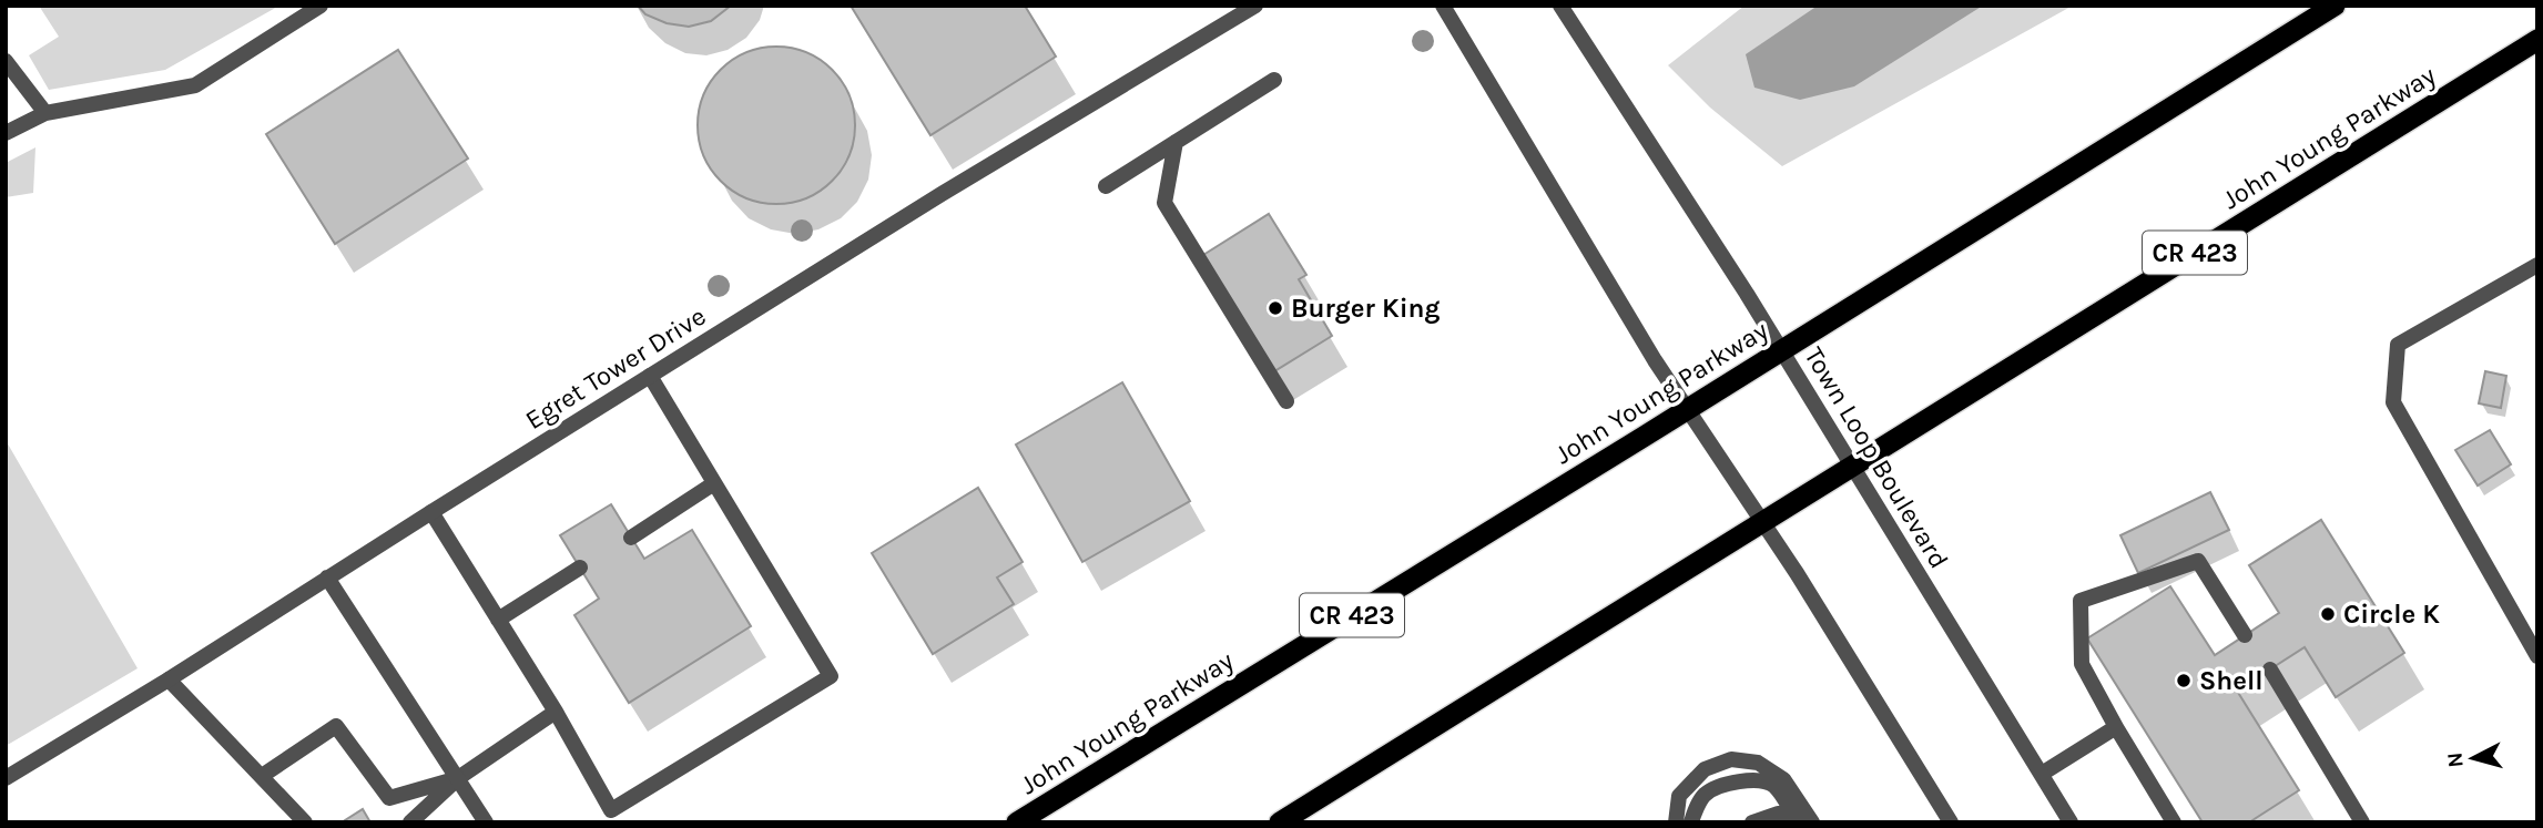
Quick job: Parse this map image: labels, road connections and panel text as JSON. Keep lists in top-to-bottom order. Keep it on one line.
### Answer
{"streets":{"highway":["John Young Parkway","CR 423"],"street":["Egret Tower Drive","Town Loop Boulevard"]},"crossings":[["John Young Parkway","Town Loop Boulevard"]],"places":["Burger King","Circle K","Shell"],"north":"left"}
